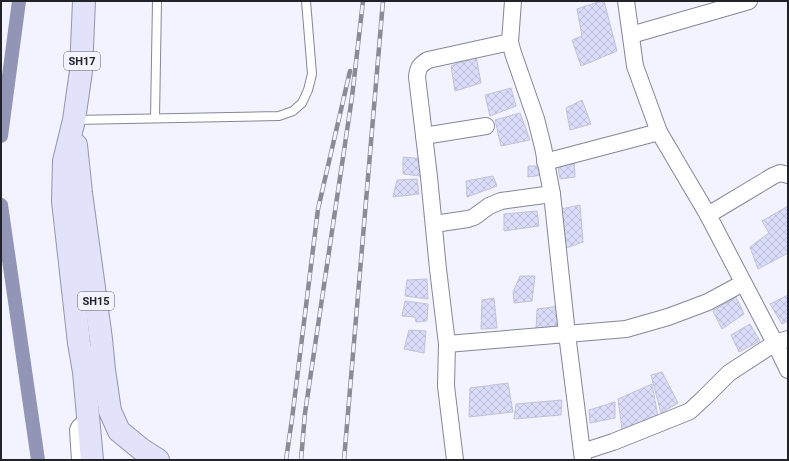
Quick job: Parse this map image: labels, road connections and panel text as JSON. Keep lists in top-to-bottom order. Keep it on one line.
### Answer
{"streets":{"main road":["SH17","SH15"]},"crossings":[["SH17","SH15"]]}
